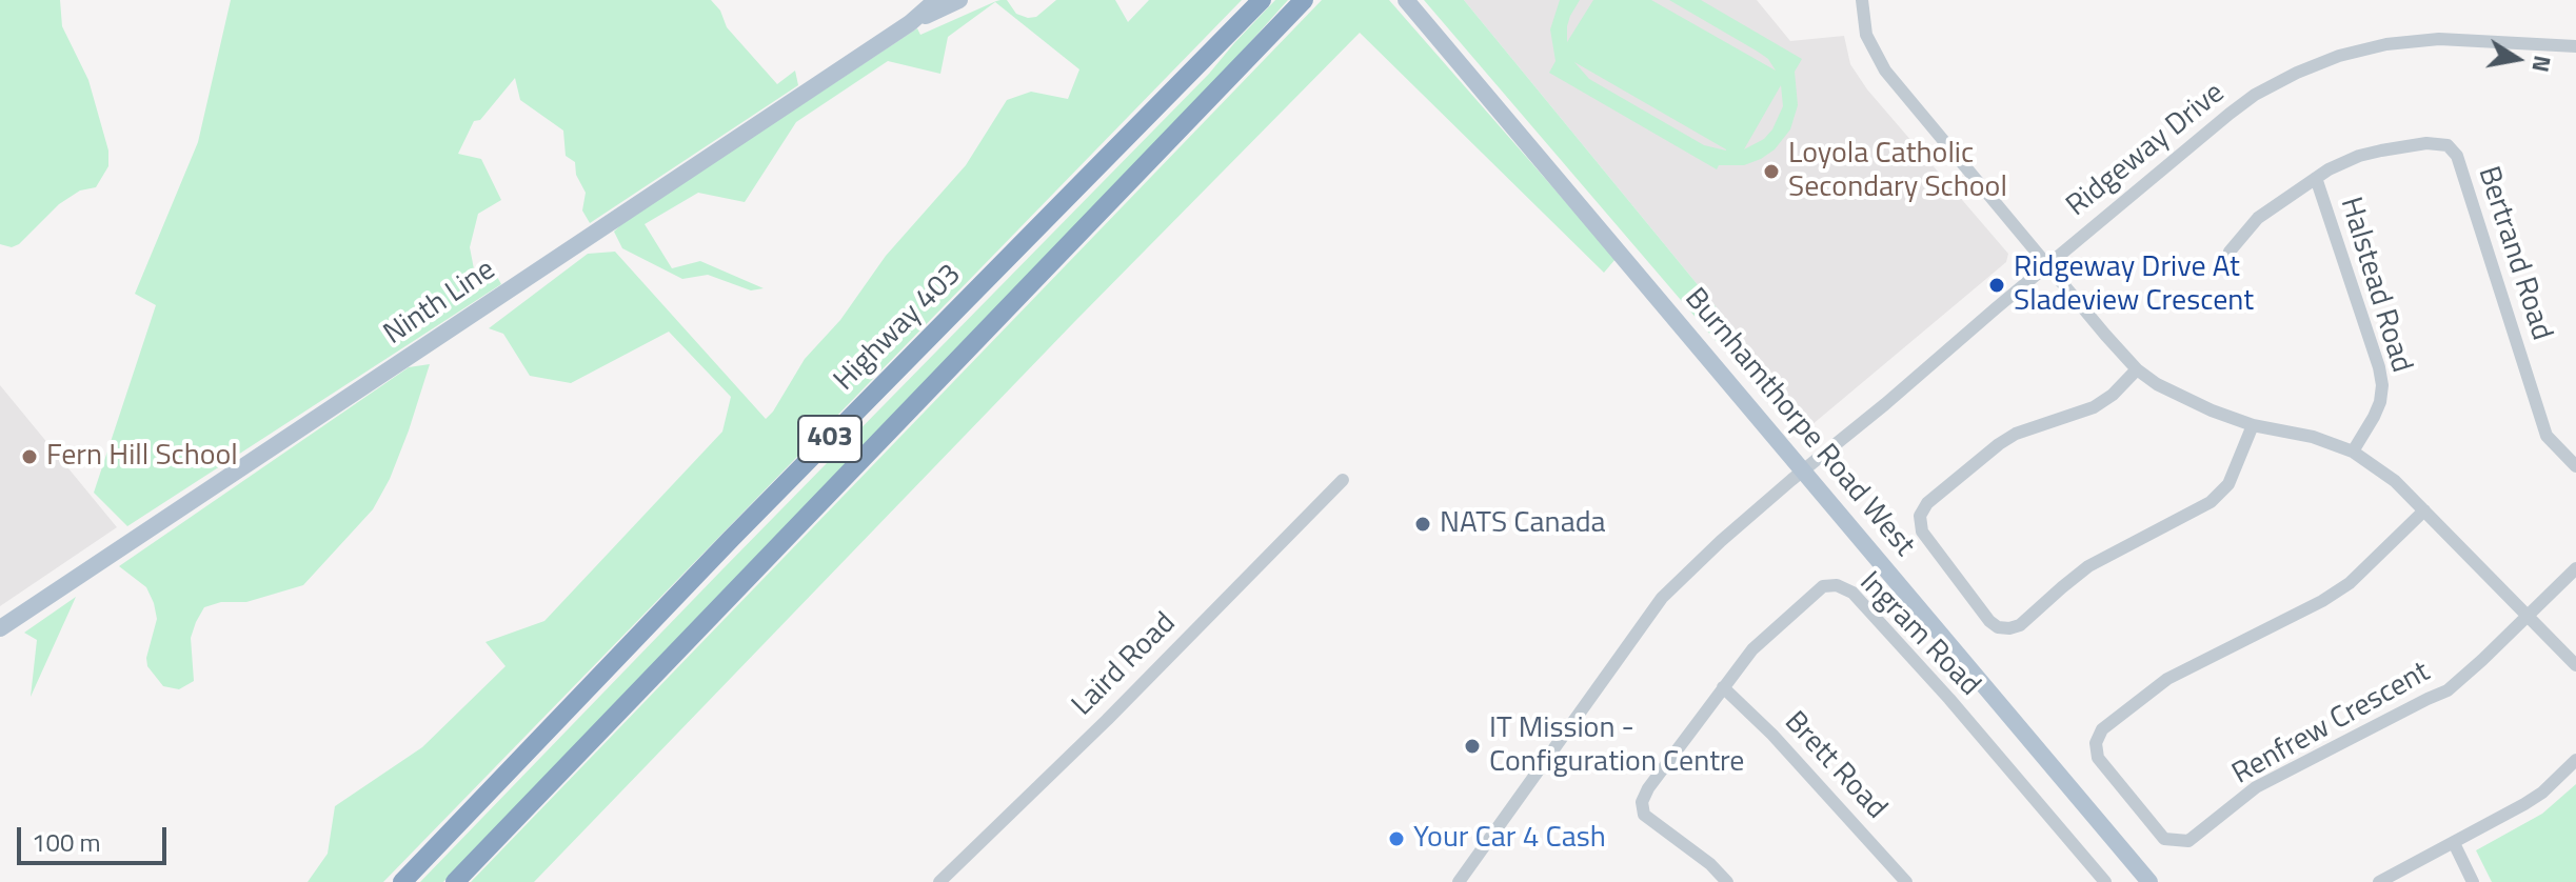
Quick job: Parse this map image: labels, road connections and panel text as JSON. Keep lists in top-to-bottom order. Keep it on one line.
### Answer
{"streets":{"highway":["Highway 403","403"],"main road":["Ninth Line","Burnhamthorpe Road West"],"street":["Ridgeway Drive","Bertrand Road","Halstead Road","Ingram Road","Laird Road","Renfrew Crescent","Brett Road"]},"crossings":[["Ridgeway Drive","Burnhamthorpe Road West"],["Bertrand Road","Halstead Road"],["Ingram Road","Brett Road"]],"places":["Loyola Catholic Secondary School","Ridgeway Drive At Sladeview Crescent","Fern Hill School","NATS Canada","IT Mission - Configuration Centre","Your Car 4 Cash"],"scale_bar":"100 m","north":"right"}
